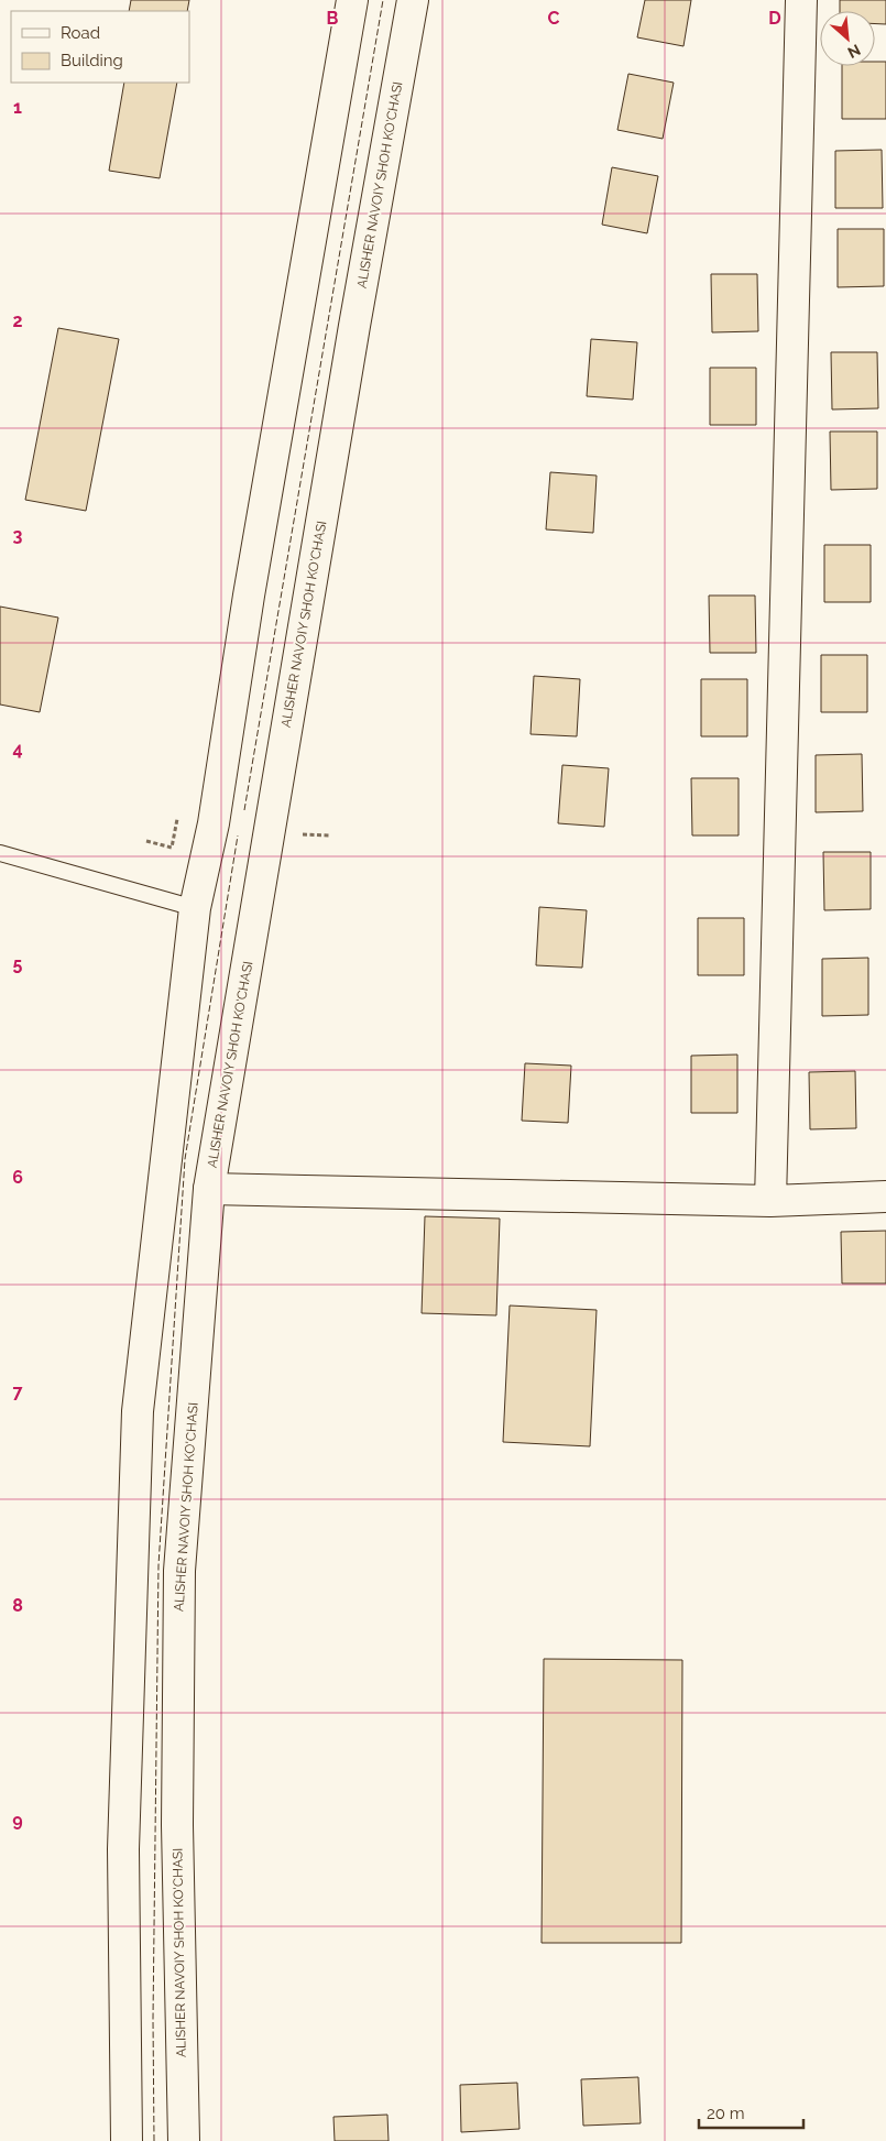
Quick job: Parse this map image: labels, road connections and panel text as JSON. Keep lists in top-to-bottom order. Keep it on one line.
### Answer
{"streets":{"main road":["ALISHER NAVOIY SHOH KO'CHASI"]},"legend":["Road","Building"],"scale_bar":"20 m","north":"bottom right","grid":{"columns":["B","C","D"],"rows":["1","2","3","4","5","6","7","8","9"]}}
